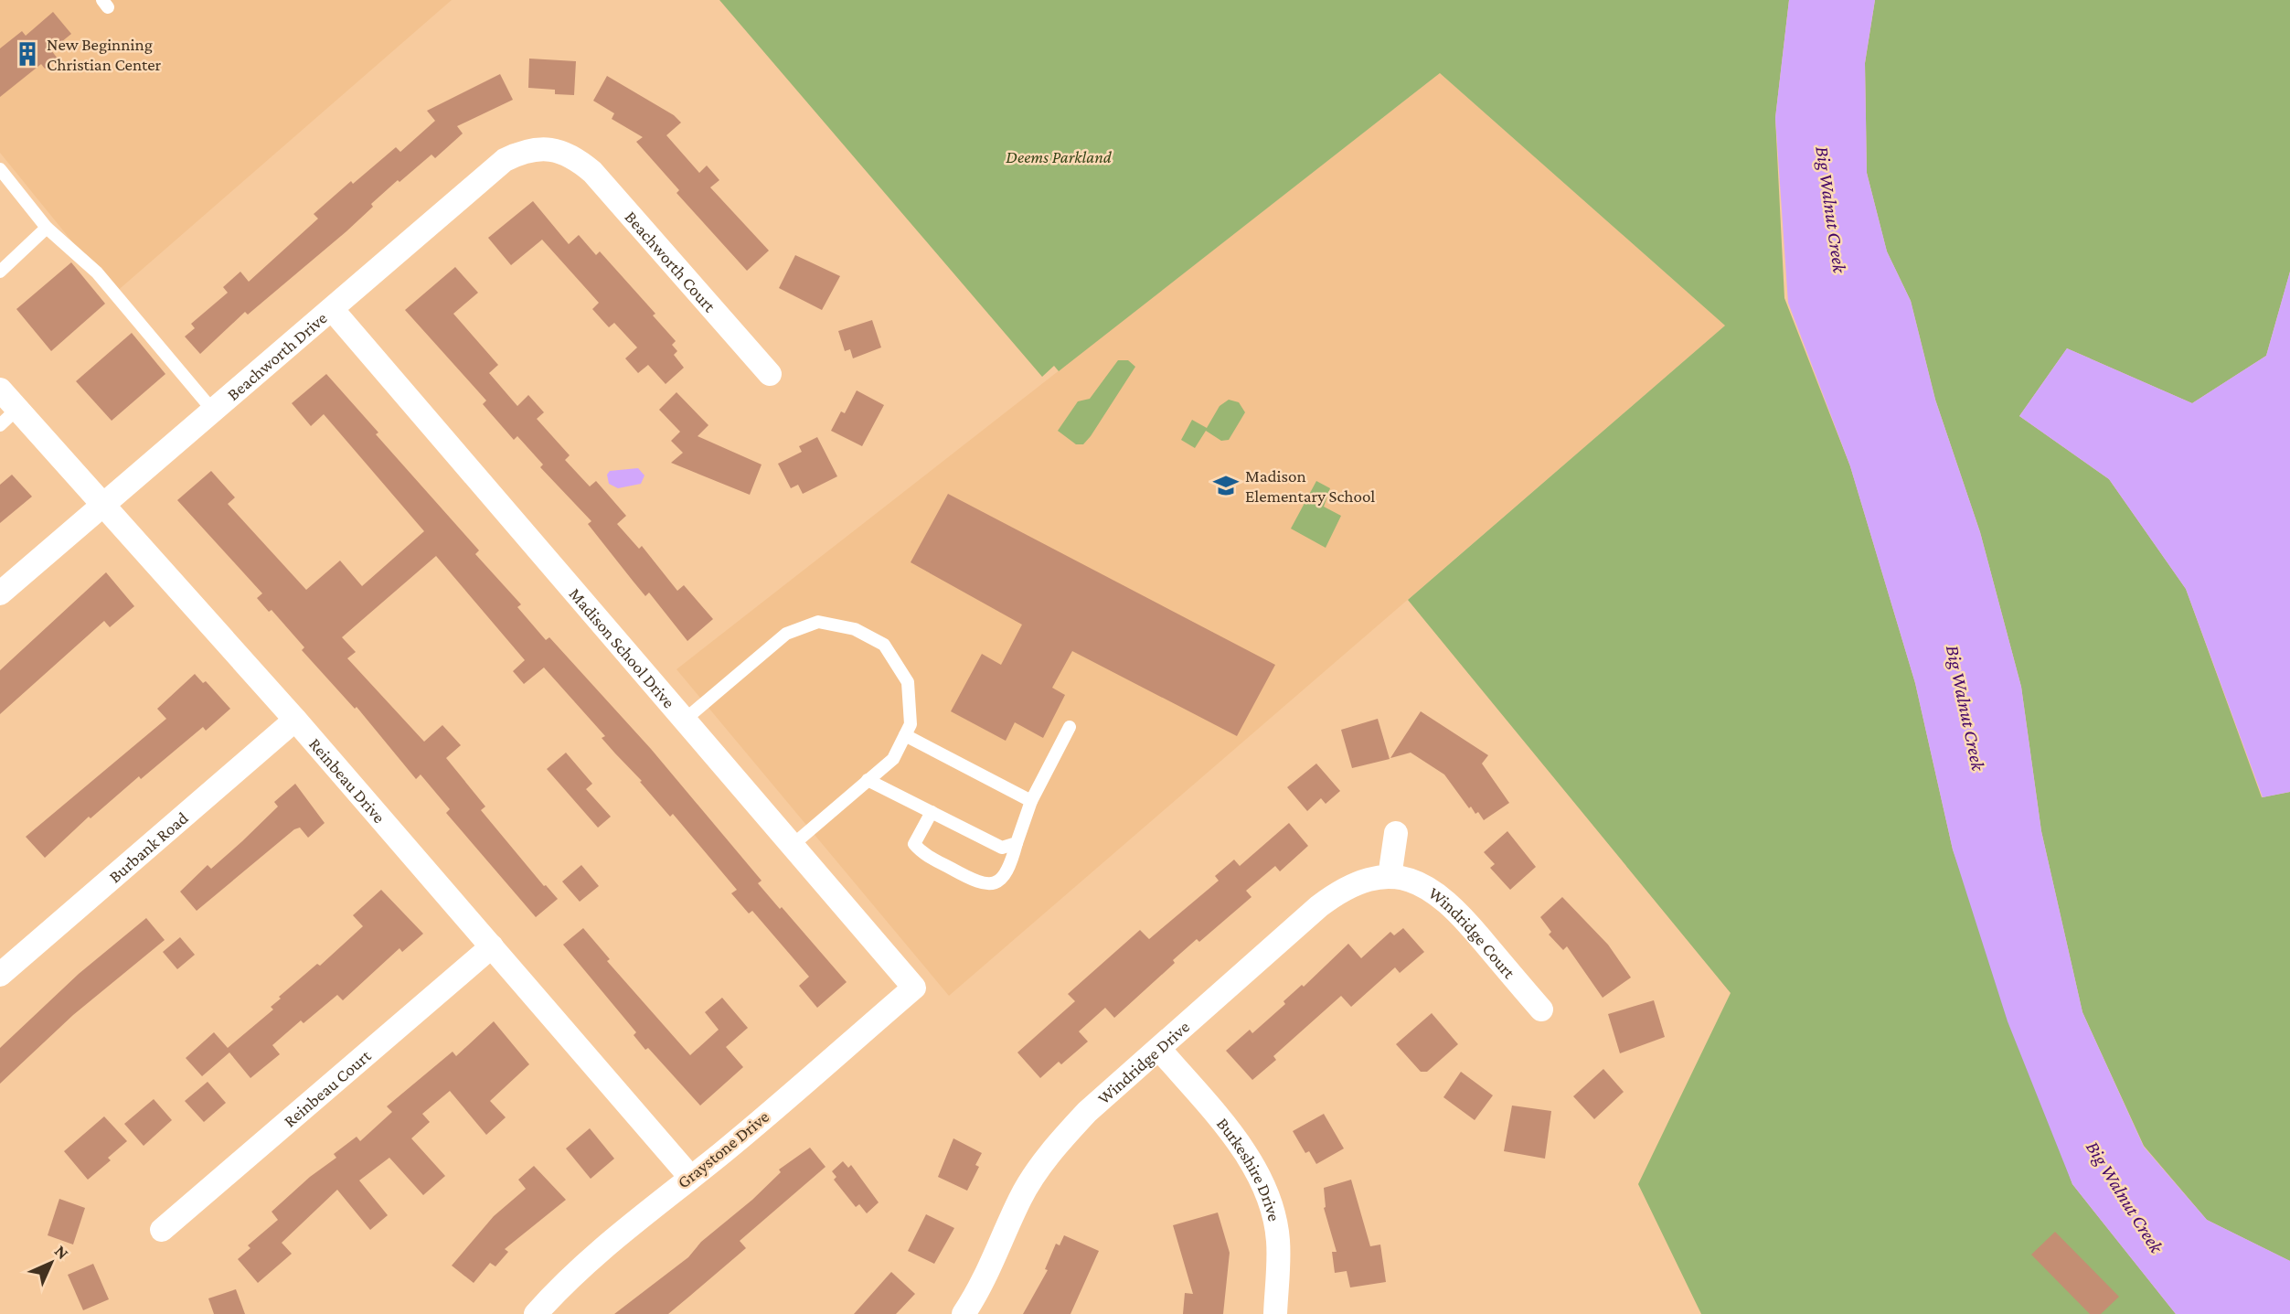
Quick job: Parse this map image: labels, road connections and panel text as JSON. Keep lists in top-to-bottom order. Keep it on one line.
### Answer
{"streets":{"street":["Beachworth Court","Beachworth Drive","Madison School Drive","Reinbeau Drive","Burbank Road","Windridge Court","Windridge Drive","Reinbeau Court","Graystone Drive","Burkeshire Drive"]},"crossings":[["Beachworth Court","Beachworth Drive"],["Beachworth Drive","Madison School Drive"],["Beachworth Drive","Reinbeau Drive"],["Madison School Drive","Graystone Drive"],["Reinbeau Drive","Burbank Road"],["Reinbeau Drive","Reinbeau Court"],["Reinbeau Drive","Graystone Drive"],["Windridge Court","Windridge Drive"],["Windridge Drive","Burkeshire Drive"]],"water":["Big Walnut Creek"],"parks":["Deems Parkland"],"places":{"building":["New Beginning Christian Center"],"school or university":["Madison Elementary School"]},"north":"top right"}
